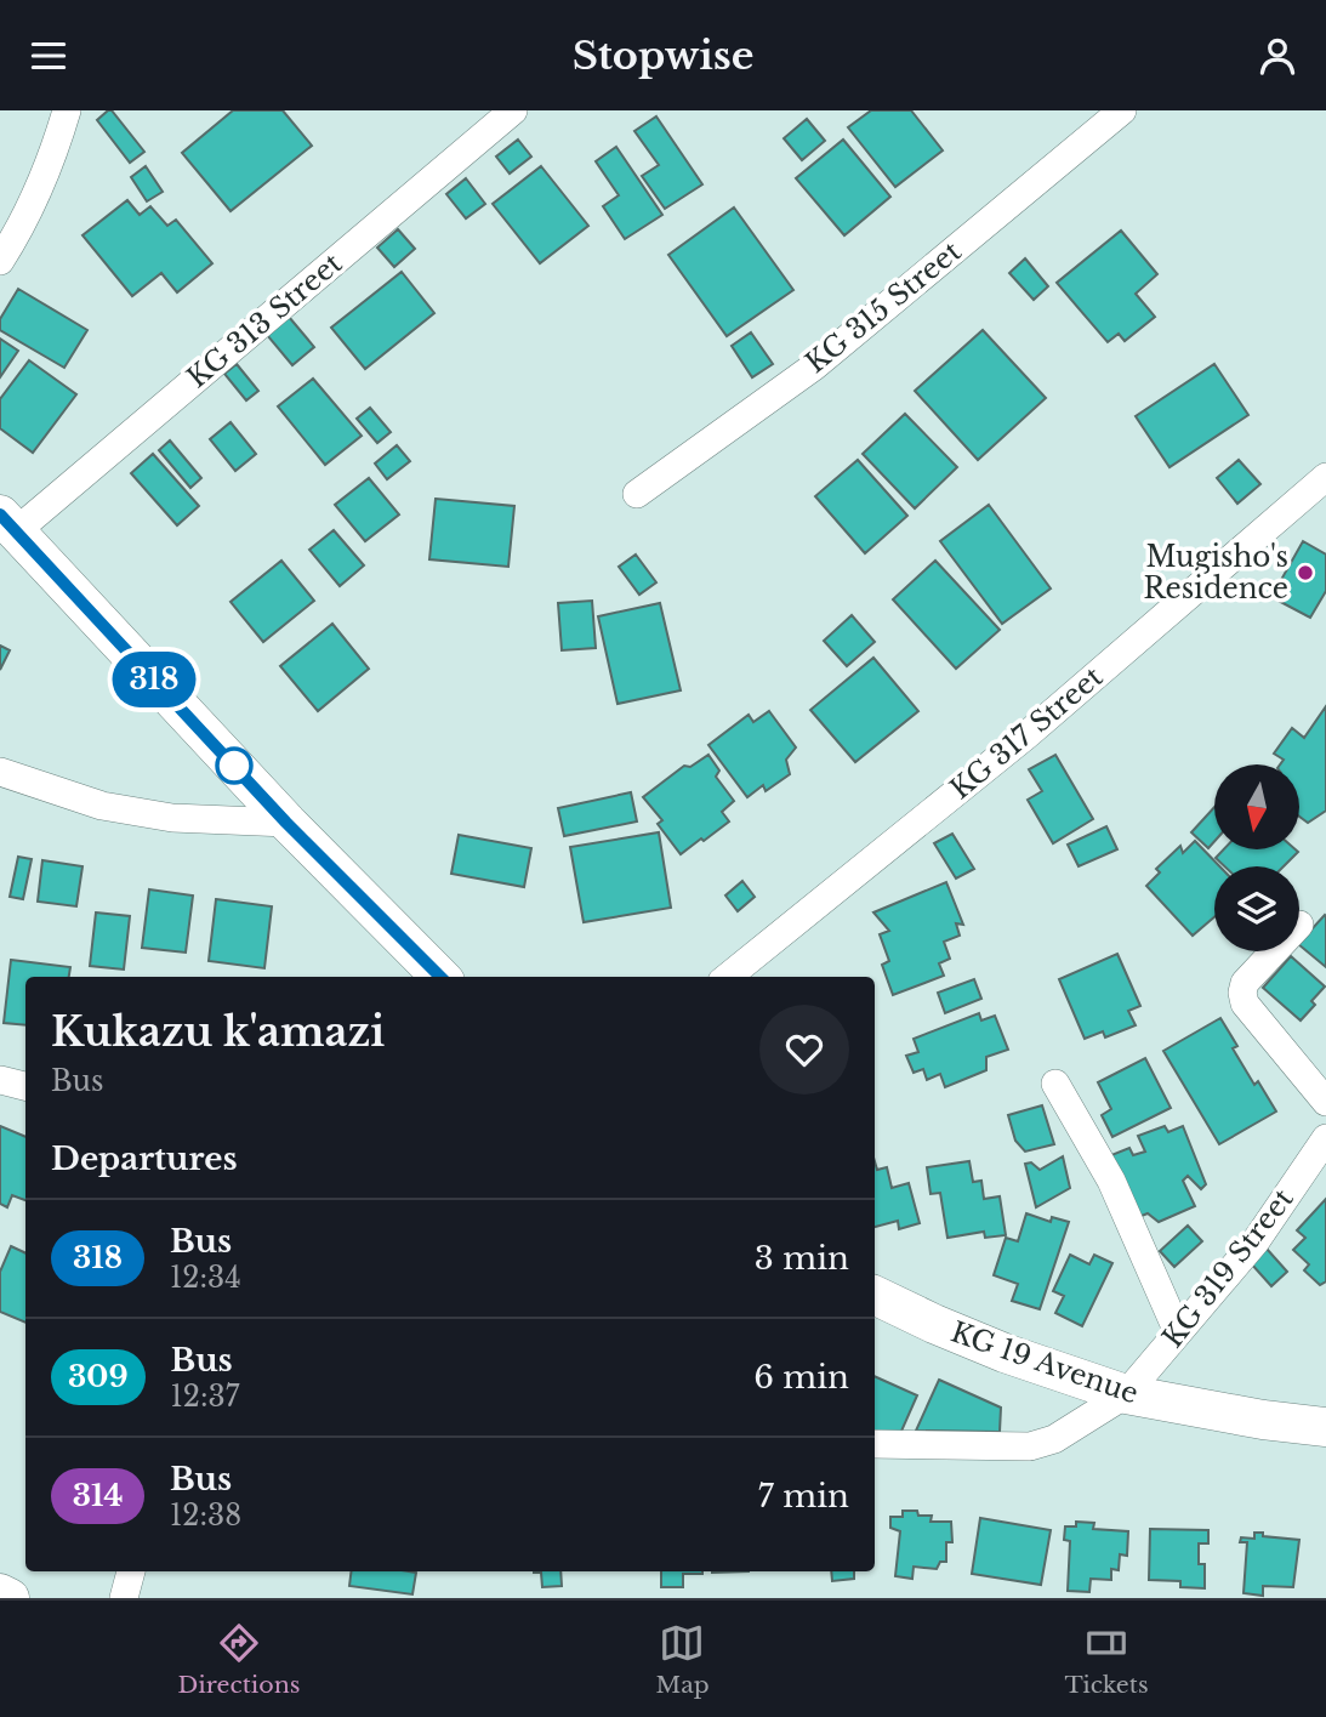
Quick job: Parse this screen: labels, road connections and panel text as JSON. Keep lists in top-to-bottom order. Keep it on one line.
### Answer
{"streets":{"main road":["KG 19 Avenue"],"street":["KG 315 Street","KG 313 Street","KG 317 Street","KG 319 Street"]},"crossings":[["KG 319 Street","KG 19 Avenue"]],"places":["Mugisho's Residence"],"lines":["bus line 318"],"north":"bottom","page":{"header":"Stopwise","on_map":"318","heading":[["Kukazu k'amazi","Bus"],"Departures"],"list":[{"mark":"318","name":"Bus","note":"12:34","value":"3 min"},{"mark":"309","name":"Bus","note":"12:37","value":"6 min"},{"mark":"314","name":"Bus","note":"12:38","value":"7 min"}],"tabs":["Directions","Map","Tickets"]}}
